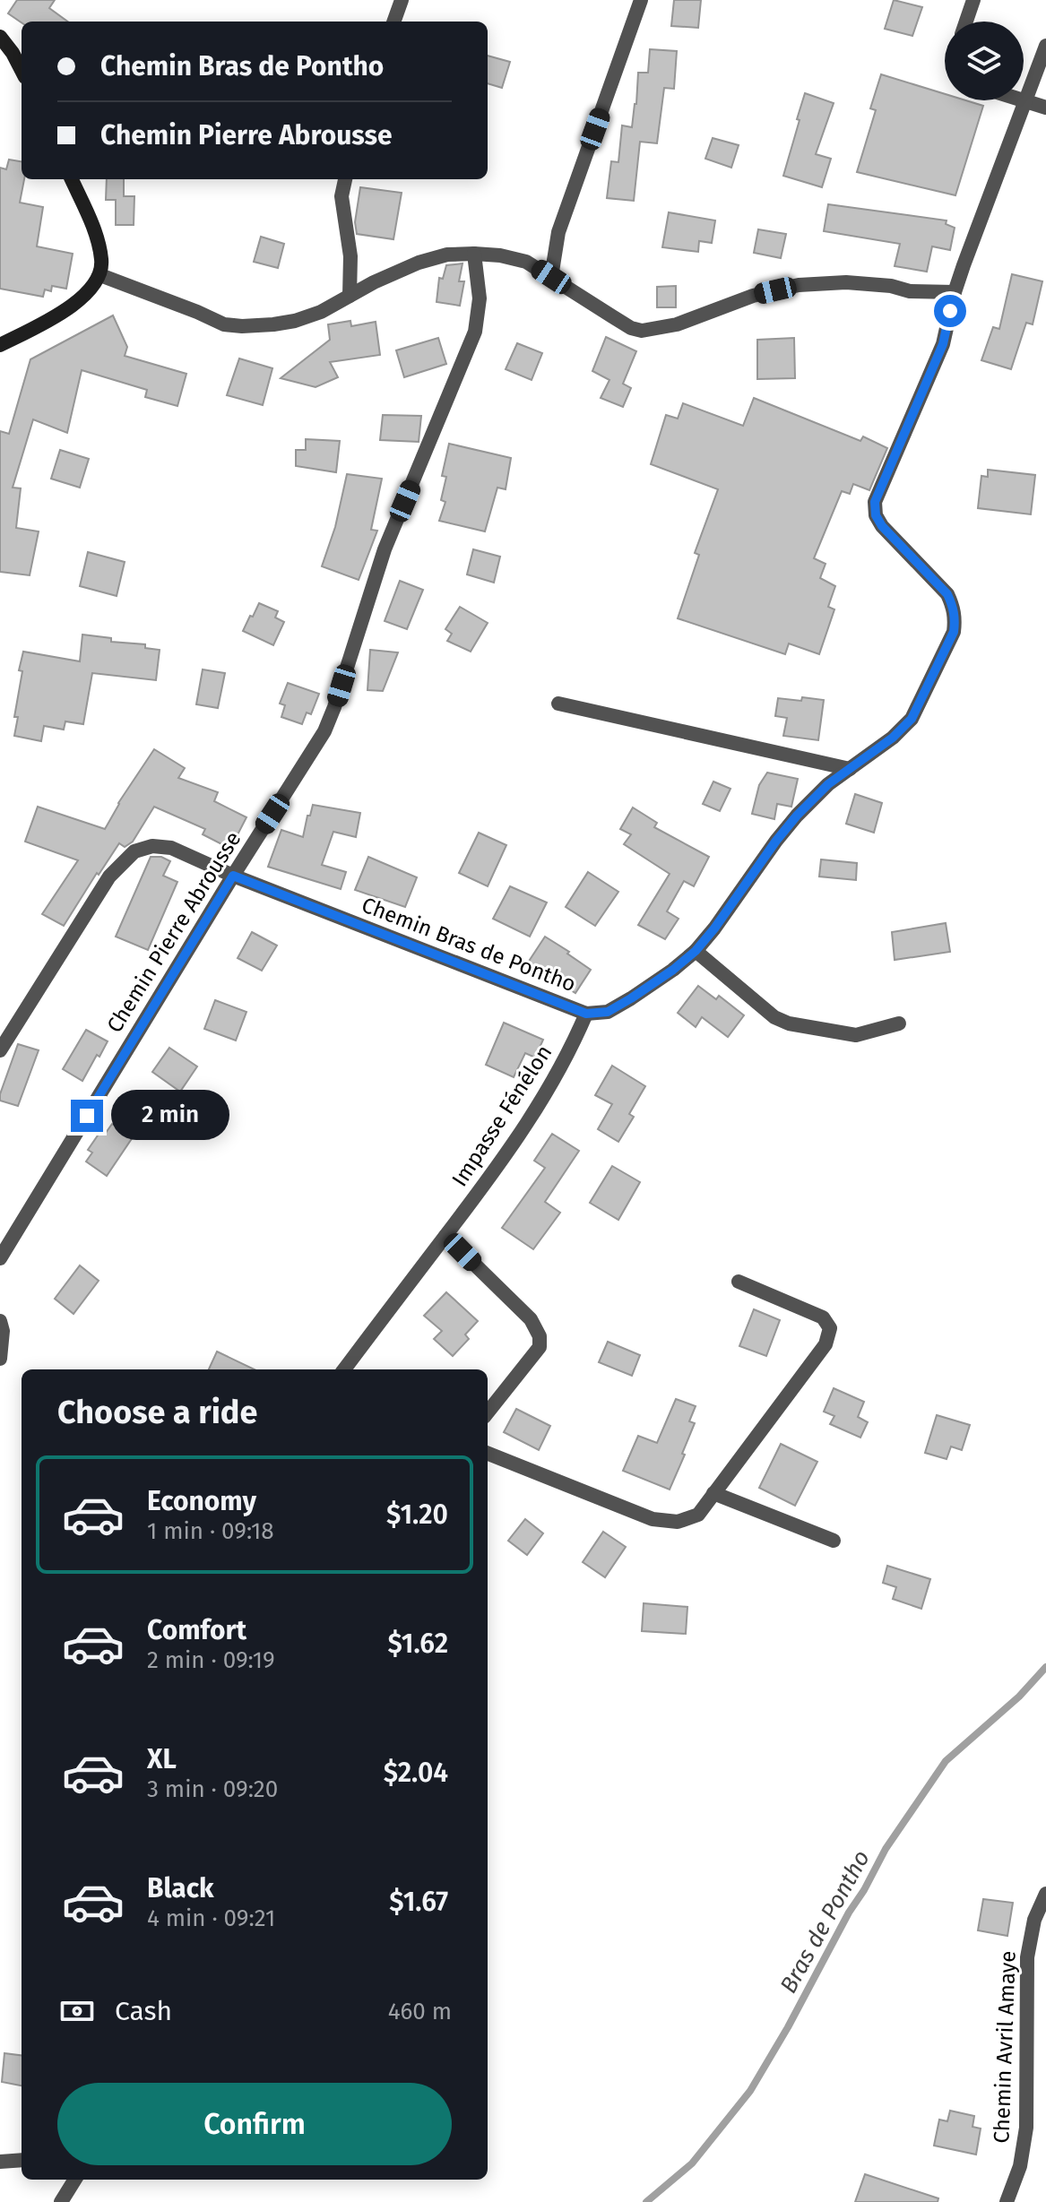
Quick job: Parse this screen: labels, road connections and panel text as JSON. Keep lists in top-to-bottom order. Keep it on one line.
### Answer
{"streets":{"street":["Chemin Pierre Abrousse","Chemin Bras de Pontho","Impasse Fénélon","Chemin Avril Amaye"]},"crossings":[["Chemin Pierre Abrousse","Chemin Bras de Pontho"],["Chemin Bras de Pontho","Impasse Fénélon"]],"water":["Bras de Pontho"],"page":{"banner":["Chemin Bras de Pontho","Chemin Pierre Abrousse"],"bubble":"2 min","heading":"Choose a ride","list":[{"name":"Economy","note":"1 min · 09:18","value":"$1.20"},{"name":"Comfort","note":"2 min · 09:19","value":"$1.62"},{"name":"XL","note":"3 min · 09:20","value":"$2.04"},{"name":"Black","note":"4 min · 09:21","value":"$1.67"}],"pay":["Cash","460 m"],"buttons":"Confirm"}}
